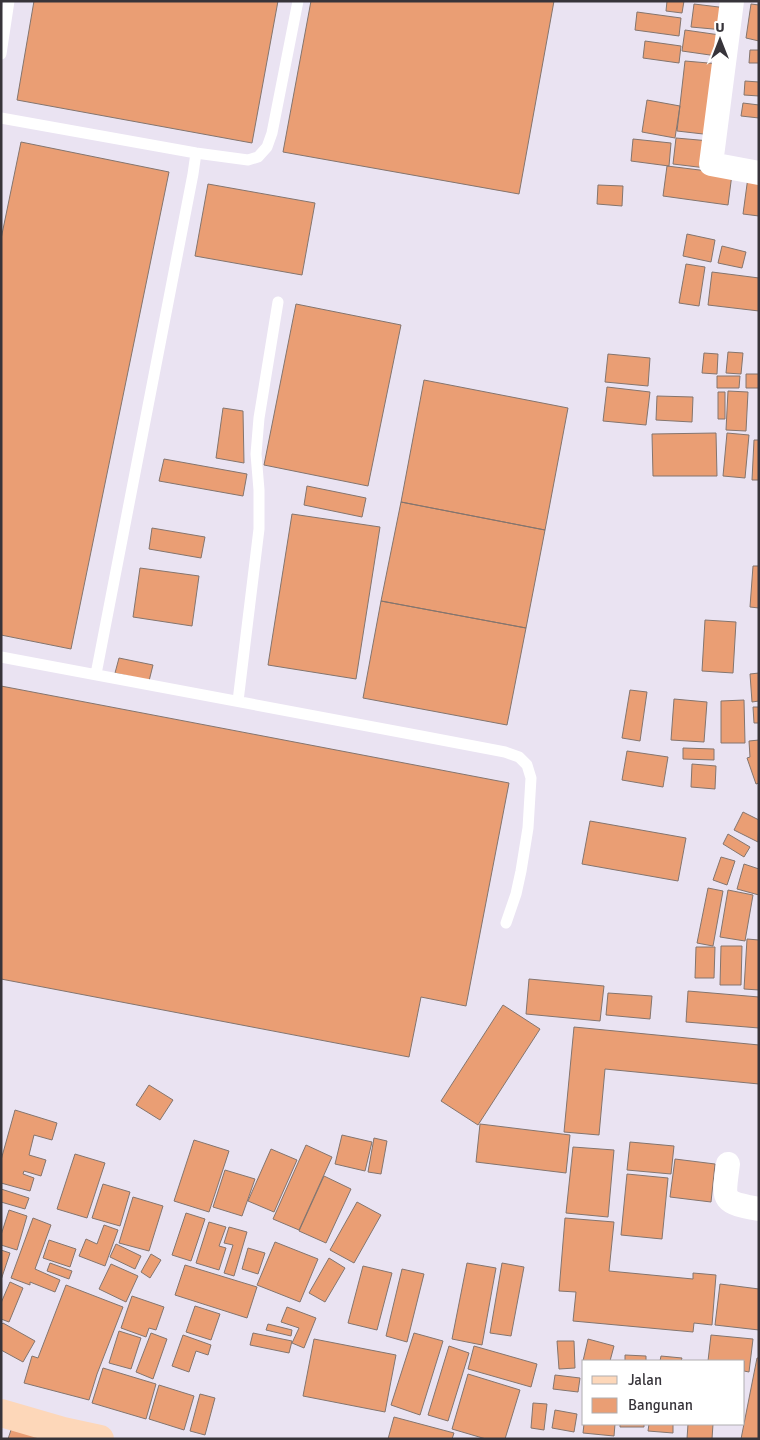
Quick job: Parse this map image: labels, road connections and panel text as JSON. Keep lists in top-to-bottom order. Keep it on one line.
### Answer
{"legend":["Jalan","Bangunan"],"north":"top"}
